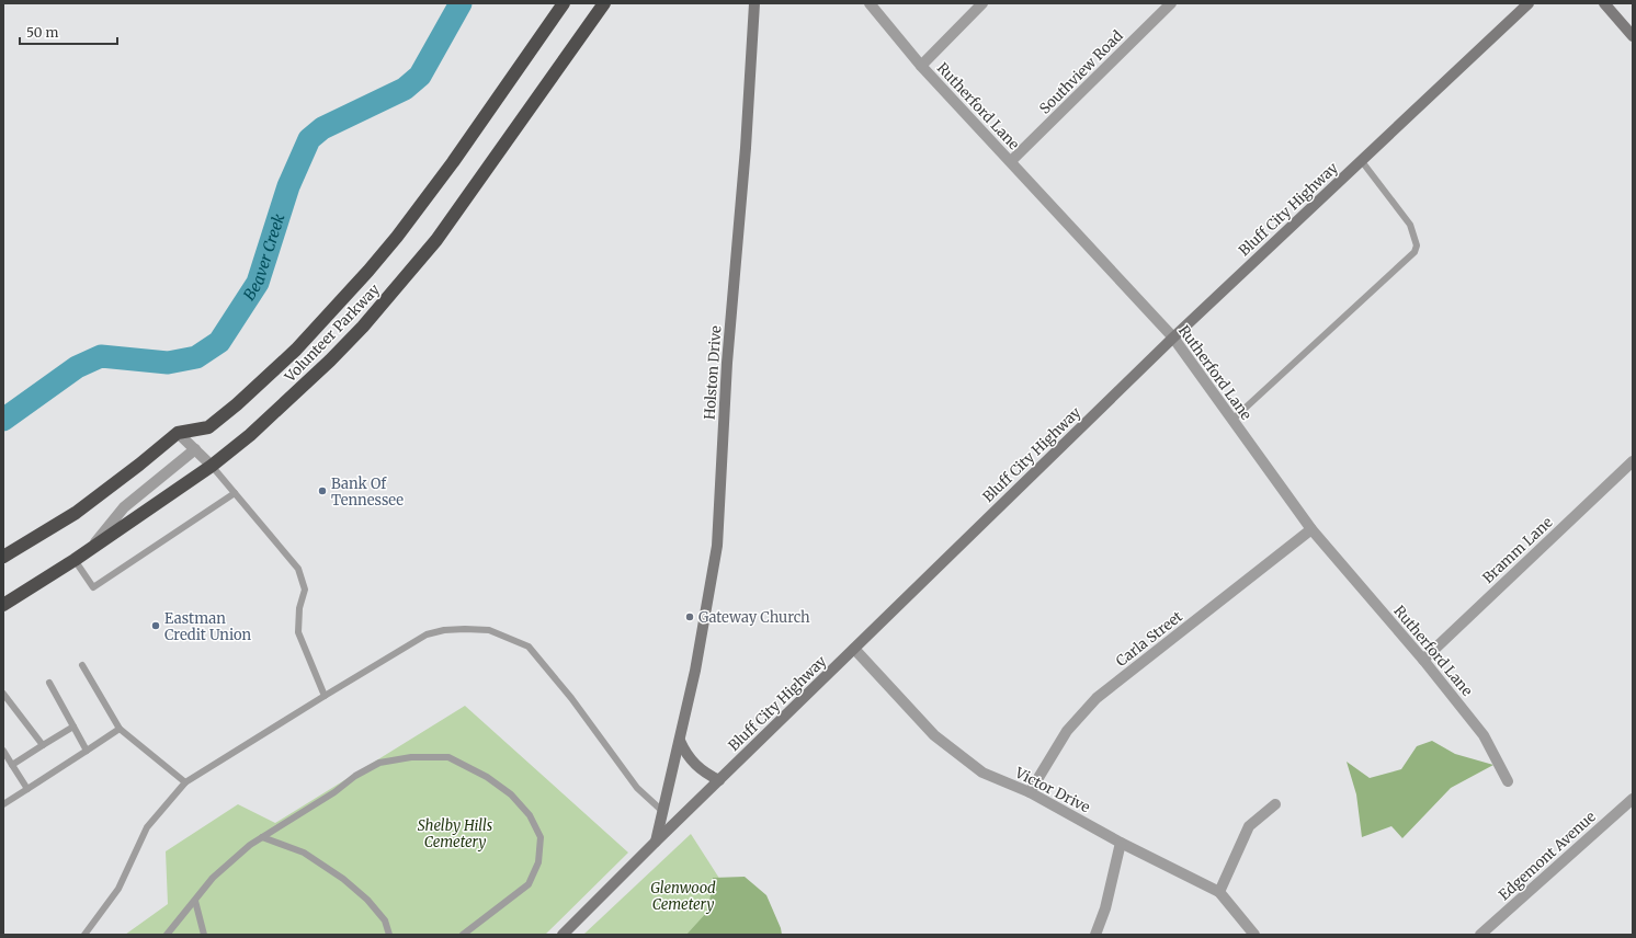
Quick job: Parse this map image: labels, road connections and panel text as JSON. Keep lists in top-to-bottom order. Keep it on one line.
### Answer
{"streets":{"highway":["Volunteer Parkway"],"main road":["Bluff City Highway","Holston Drive"],"street":["Southview Road","Rutherford Lane","Bramm Lane","Carla Street","Victor Drive","Edgemont Avenue"]},"crossings":[["Southview Road","Rutherford Lane"],["Rutherford Lane","Bluff City Highway"],["Rutherford Lane","Bramm Lane"],["Rutherford Lane","Carla Street"],["Bluff City Highway","Holston Drive"],["Bluff City Highway","Victor Drive"],["Carla Street","Victor Drive"]],"water":["Beaver Creek"],"parks":["Shelby Hills Cemetery","Glenwood Cemetery"],"places":["Bank Of Tennessee","Gateway Church","Eastman Credit Union"],"scale_bar":"50 m"}
